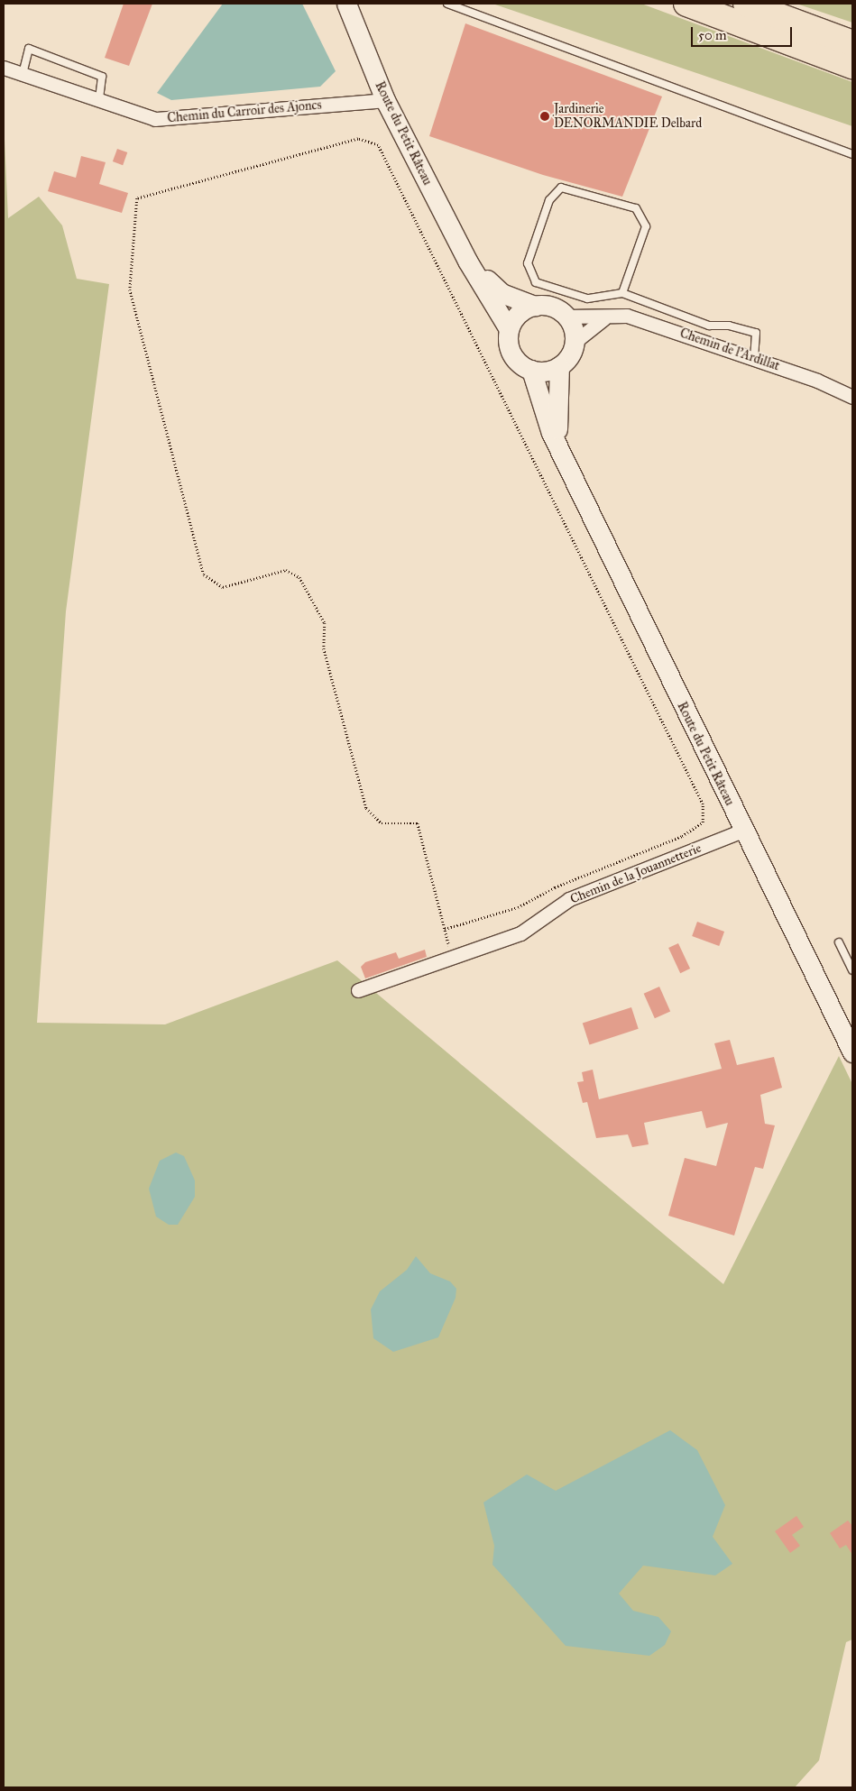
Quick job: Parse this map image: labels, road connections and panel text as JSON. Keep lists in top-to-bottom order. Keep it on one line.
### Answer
{"streets":{"street":["Chemin du Carroir des Ajoncs","Route du Petit Râteau","Chemin de l'Ardillat","Chemin de la Jouannetterie"]},"crossings":[["Chemin du Carroir des Ajoncs","Route du Petit Râteau"],["Route du Petit Râteau","Chemin de l'Ardillat"],["Route du Petit Râteau","Chemin de la Jouannetterie"]],"places":["Jardinerie DENORMANDIE Delbard"],"scale_bar":"50 m"}
